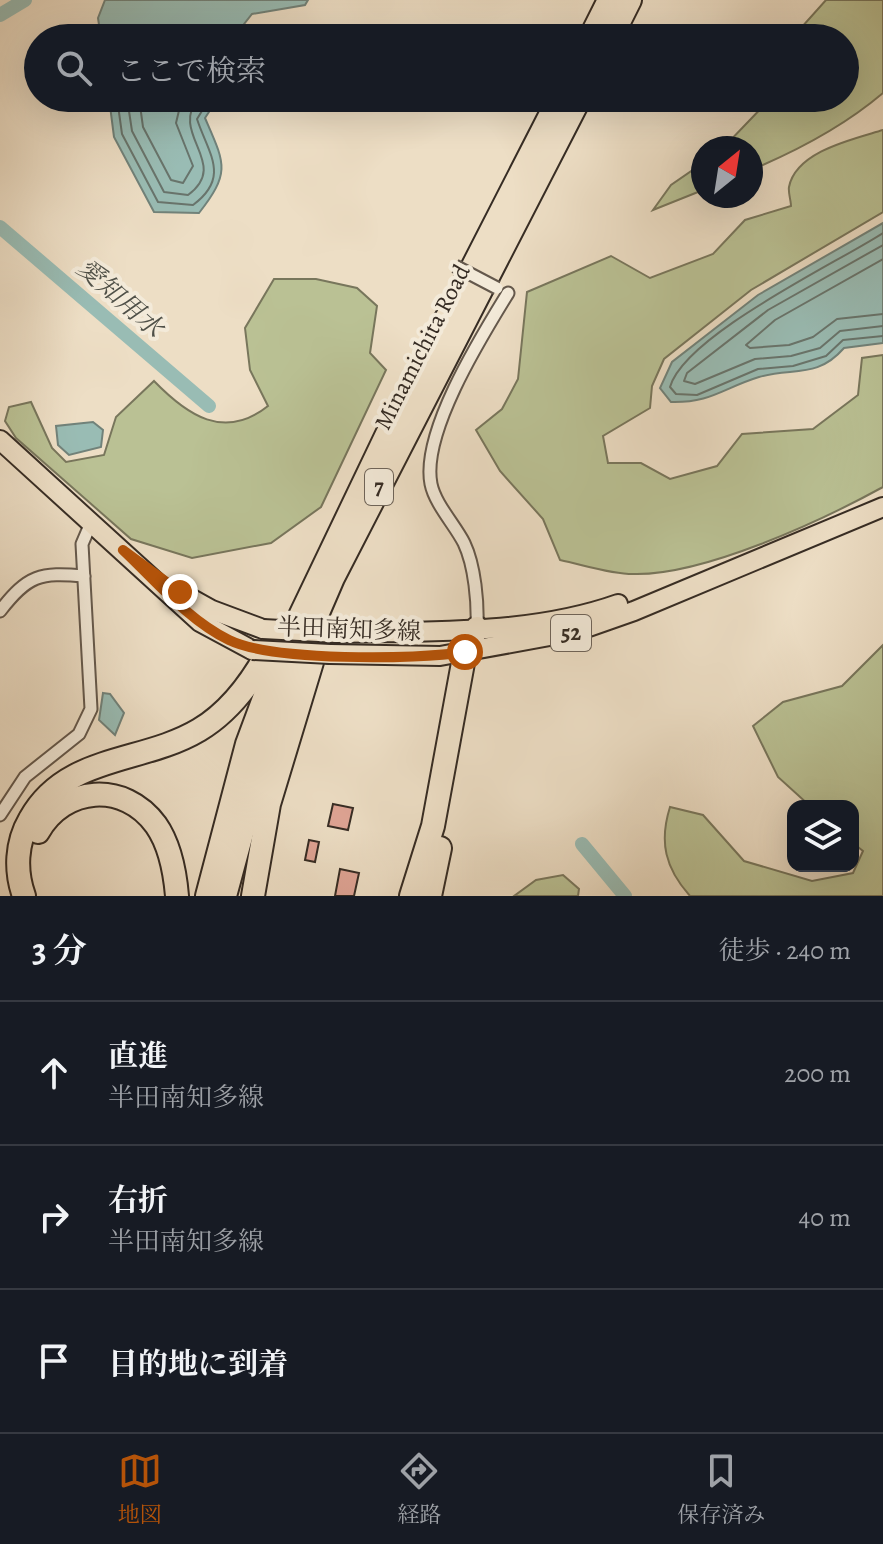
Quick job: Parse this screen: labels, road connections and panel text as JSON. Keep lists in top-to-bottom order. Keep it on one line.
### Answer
{"streets":{"highway":["Minamichita Road","7"],"main road":["半田南知多線","52"]},"water":["愛知用水"],"north":"top right","page":{"search":"ここで検索","heading":["3 分","徒歩 · 240 m"],"list":[["直進","半田南知多線","200 m"],["右折","半田南知多線","40 m"],"目的地に到着"],"nav":["地図","経路","保存済み"]}}
